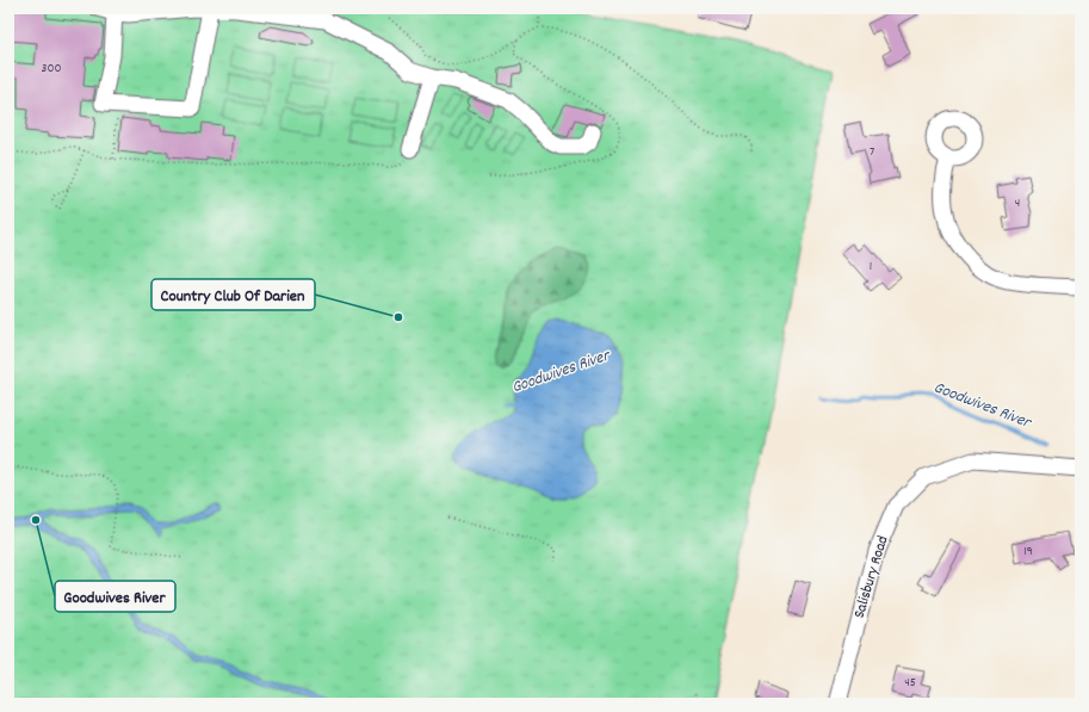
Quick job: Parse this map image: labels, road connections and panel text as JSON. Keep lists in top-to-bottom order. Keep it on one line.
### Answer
{"streets":{"street":["Salisbury Road"]},"water":["Goodwives River"],"places":["Country Club Of Darien","Goodwives River"],"house_numbers":["300","7","4","1","19","45"]}
